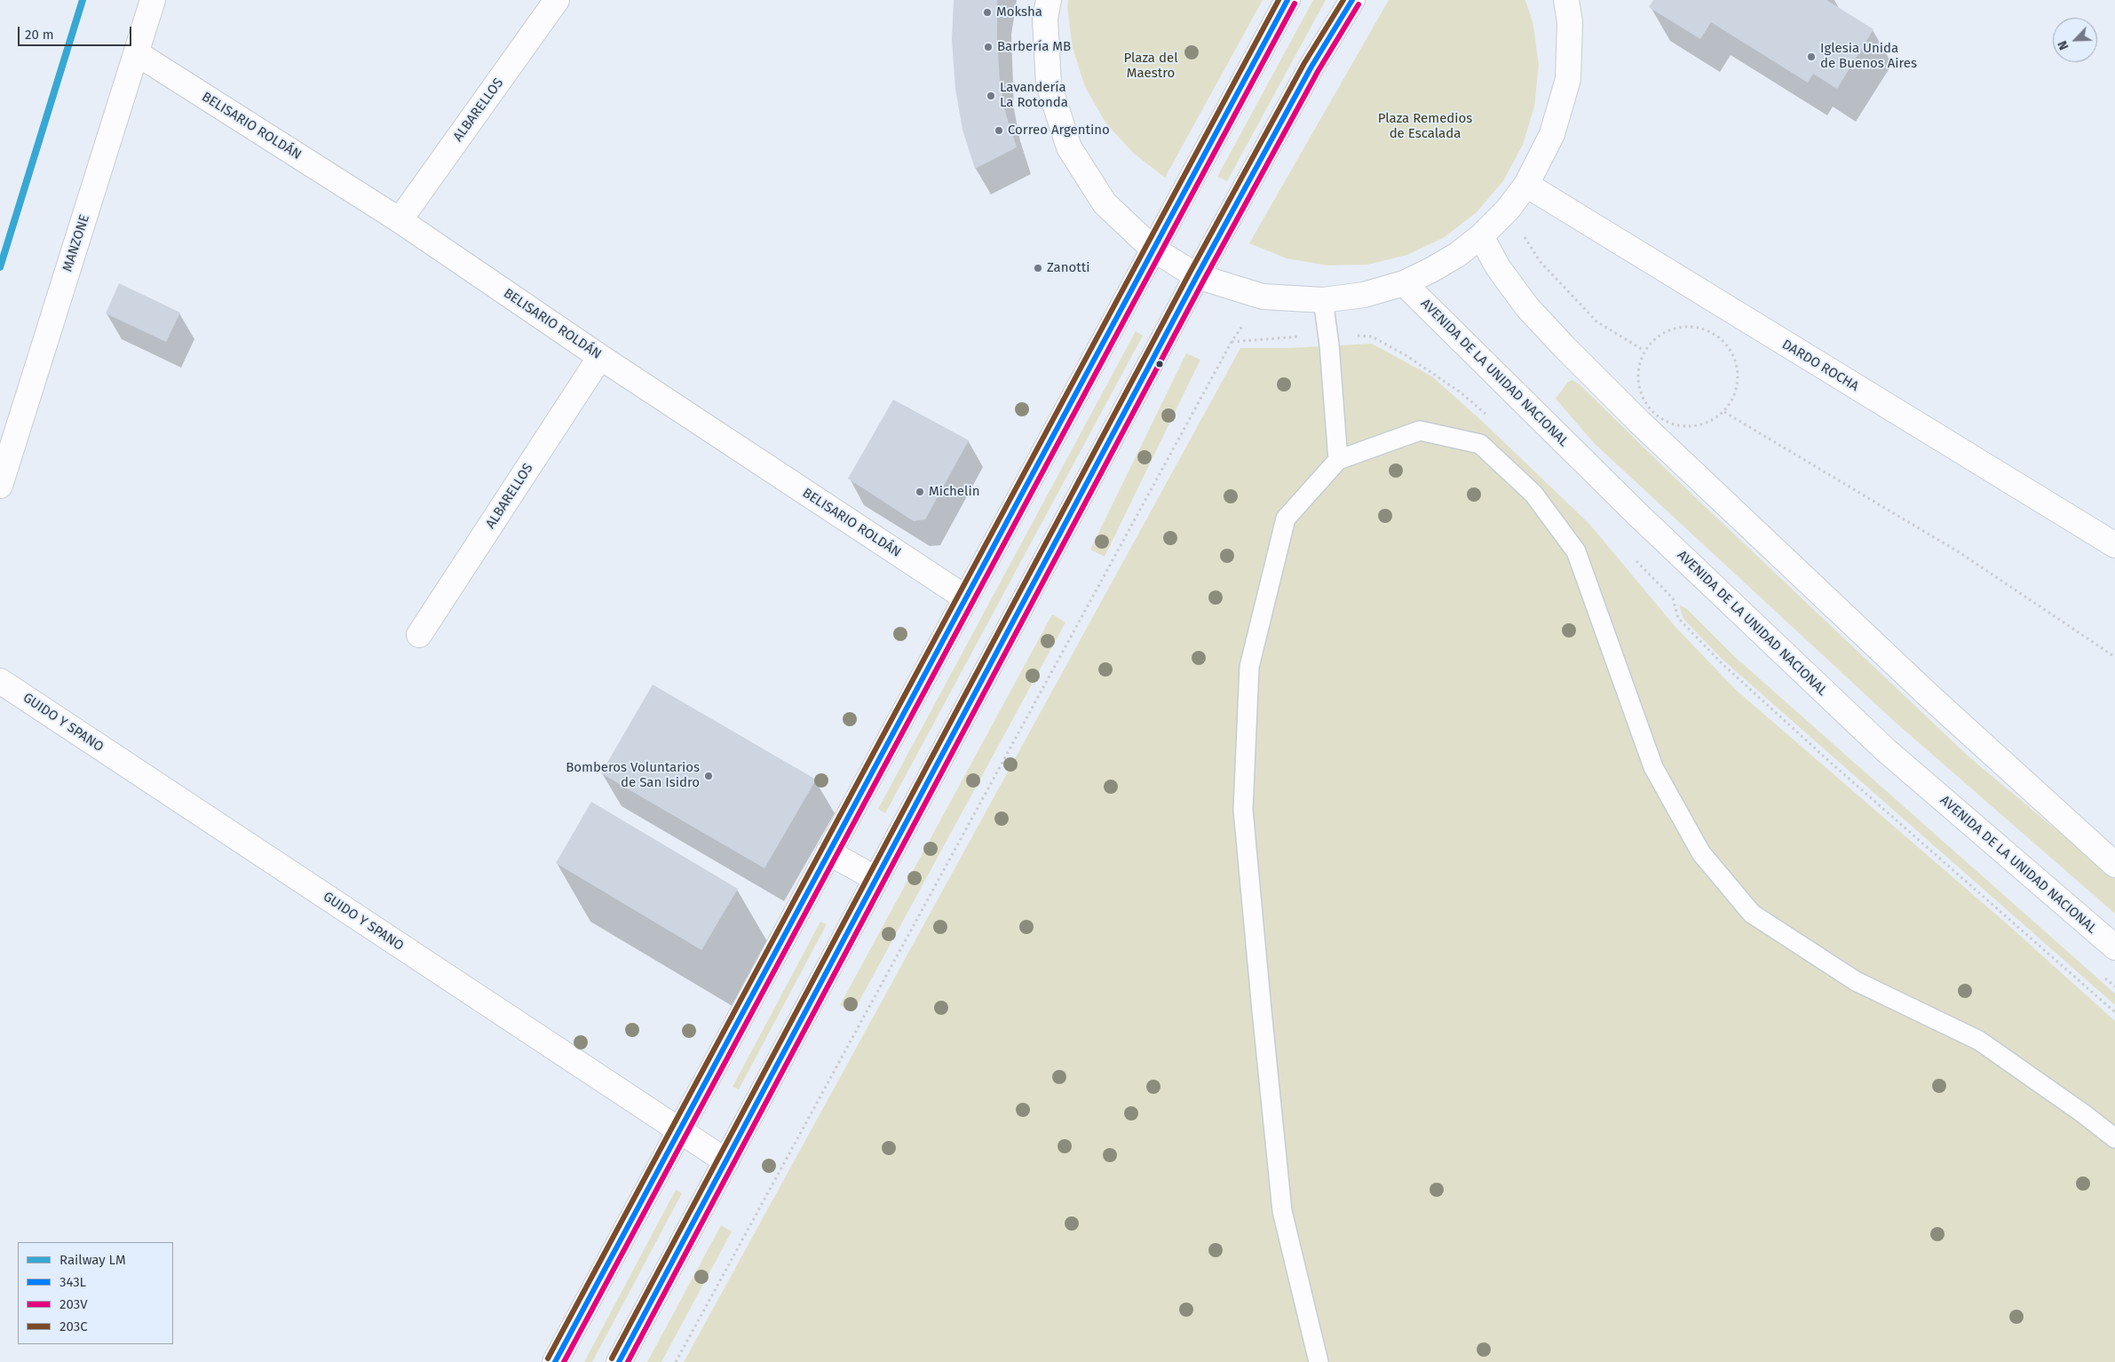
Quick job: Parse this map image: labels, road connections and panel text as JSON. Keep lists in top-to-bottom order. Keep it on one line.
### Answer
{"streets":{"main road":["ALBARELLOS","BELISARIO ROLDÁN","MANZONE","DARDO ROCHA","AVENIDA DE LA UNIDAD NACIONAL","GUIDO Y SPANO"]},"crossings":[["ALBARELLOS","BELISARIO ROLDÁN"],["BELISARIO ROLDÁN","MANZONE"]],"parks":["Plaza del Maestro","Plaza Remedios de Escalada"],"places":["Moksha","Barbería MB","Iglesia Unida de Buenos Aires","Lavandería La Rotonda","Correo Argentino","Zanotti","Michelin","Bomberos Voluntarios de San Isidro"],"lines":["rail line LM","transit line 343L","transit line 203C","transit line 203V"],"legend":["Railway LM","343L","203V","203C"],"scale_bar":"20 m","north":"bottom left"}
